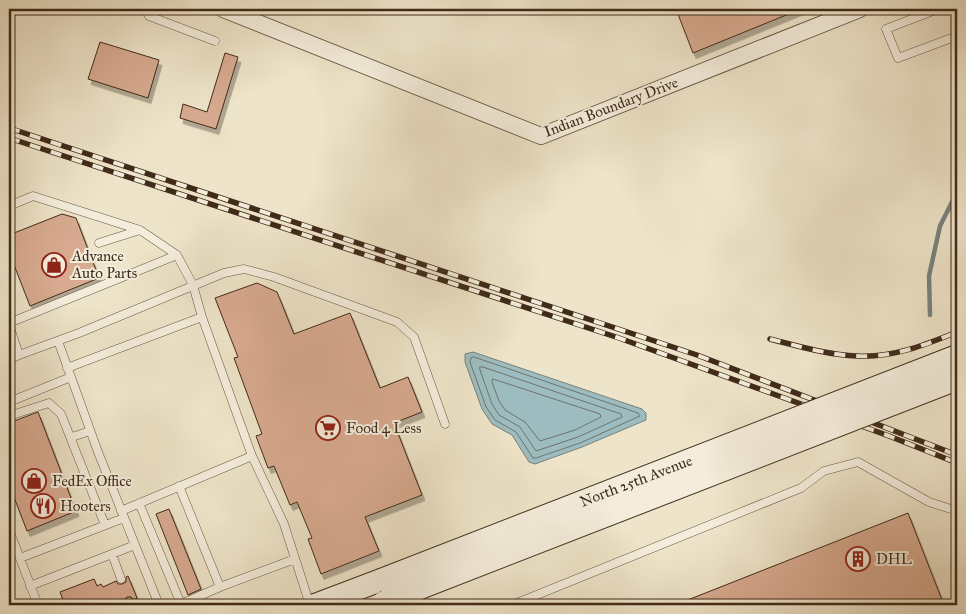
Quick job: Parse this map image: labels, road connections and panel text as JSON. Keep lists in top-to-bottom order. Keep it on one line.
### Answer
{"streets":{"main road":["North 25th Avenue"],"street":["Indian Boundary Drive"]},"places":{"shop":["Advance Auto Parts","FedEx Office"],"supermarket":["Food 4 Less"],"restaurant":["Hooters"],"building":["DHL"]}}
